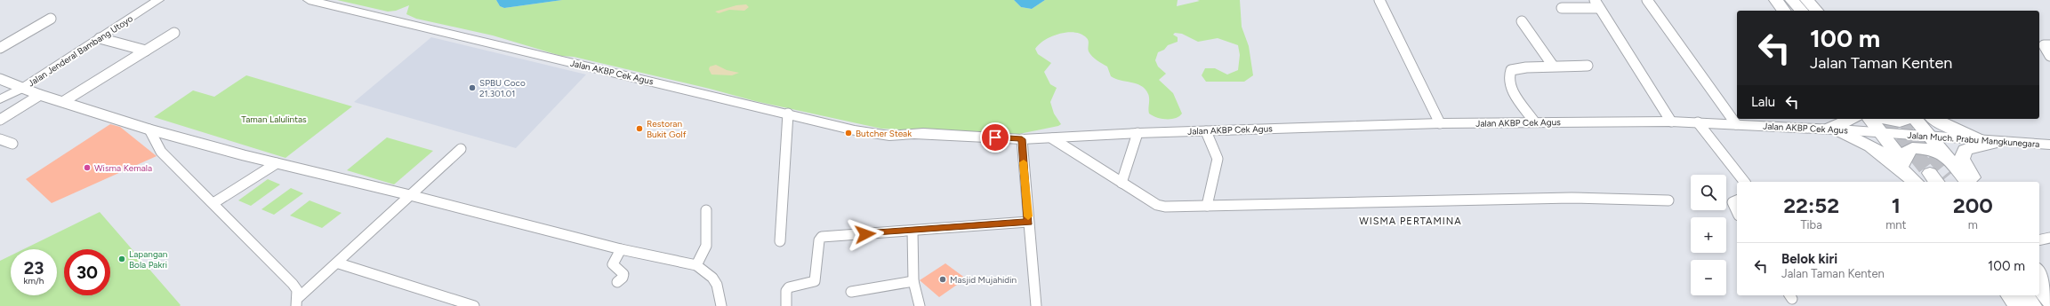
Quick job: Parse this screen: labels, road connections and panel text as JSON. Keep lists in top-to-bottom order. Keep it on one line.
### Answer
{"streets":{"main road":["Jalan AKBP Cek Agus","Jalan Much. Prabu Mangkunegara"],"street":["Jalan Jenderal Bambang Utoyo"]},"crossings":[["Jalan AKBP Cek Agus","Jalan Much. Prabu Mangkunegara"]],"districts":["WISMA PERTAMINA"],"parks":["Taman Lalulintas"],"places":["SPBU Coco 21.301.01","Restoran Bukit Golf","Butcher Steak","Wisma Kemala","Lapangan Bola Pakri","Masjid Mujahidin"],"page":{"turn":["100 m","Jalan Taman Kenten"],"then":"Lalu","map_buttons":["+","−"],"eta":["22:52","Tiba","1","mnt","200","m"],"list":[{"name":"Belok kiri","note":"Jalan Taman Kenten","value":"100 m"}],"speed":"23 km/h","limit":"30"}}
